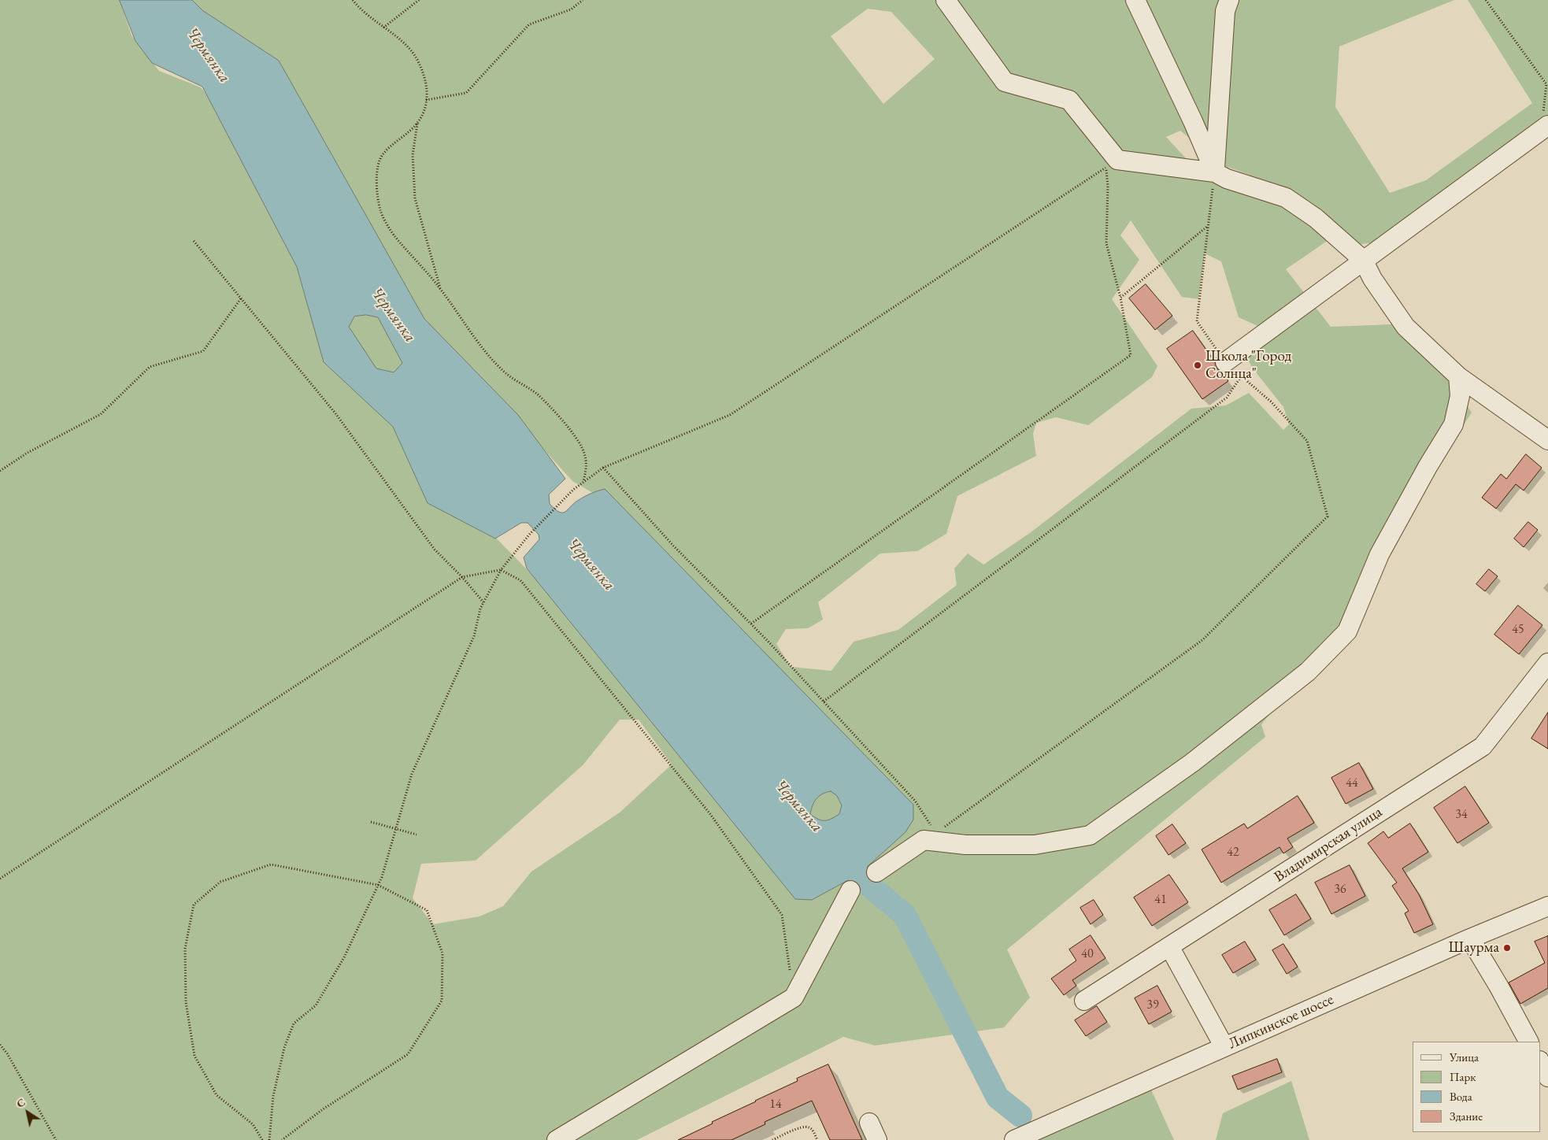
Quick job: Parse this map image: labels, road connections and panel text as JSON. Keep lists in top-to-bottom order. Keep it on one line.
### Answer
{"streets":{"street":["Владимирская улица","Липкинское шоссе"]},"water":["Чермянка"],"places":["Школа \"Город Cолнца\"","Шаурма"],"house_numbers":["45","44","34","42","36","41","40","39","14"],"legend":["Улица","Парк","Вода","Здание"],"north":"top left"}
